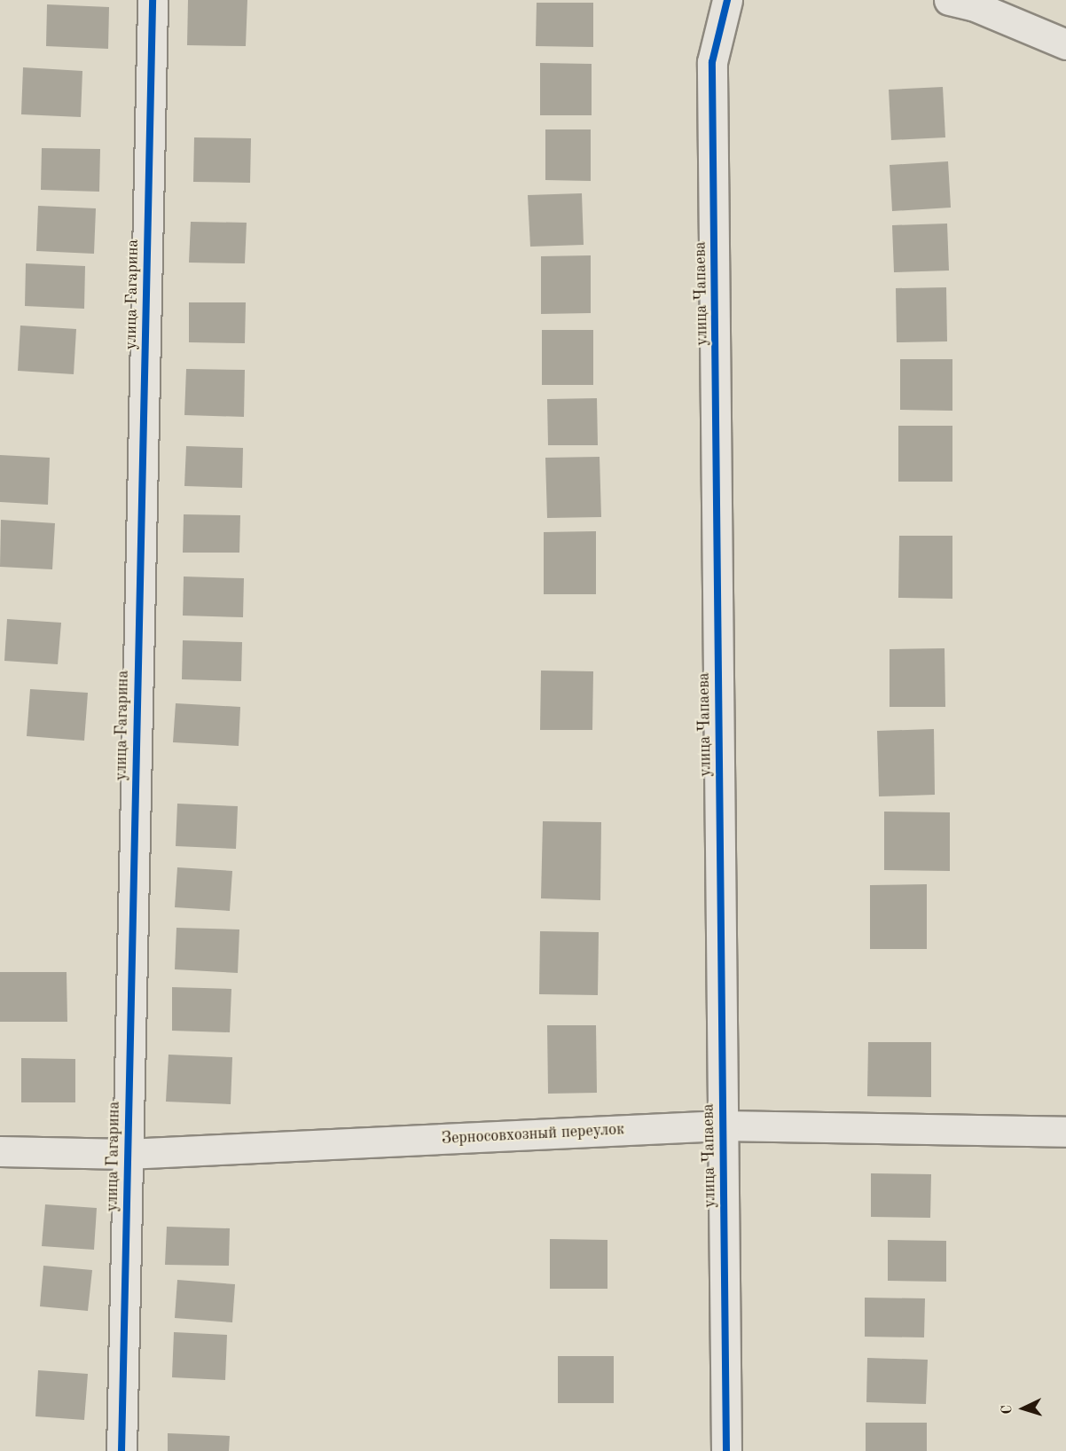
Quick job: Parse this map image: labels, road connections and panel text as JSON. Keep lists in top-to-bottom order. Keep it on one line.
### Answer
{"streets":{"street":["улица Чапаева","улица Гагарина","Зерносовхозный переулок"]},"crossings":[["улица Чапаева","Зерносовхозный переулок"],["улица Гагарина","Зерносовхозный переулок"]],"north":"left"}
